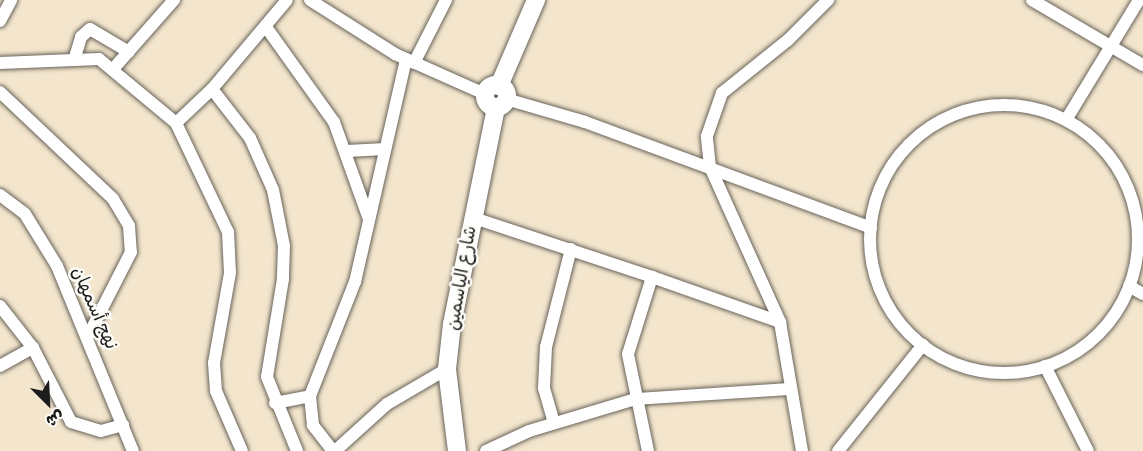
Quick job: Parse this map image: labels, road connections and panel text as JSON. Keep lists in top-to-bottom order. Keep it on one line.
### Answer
{"streets":{"street":["شارع الياسمين","نهج أسمهان"]},"north":"bottom right"}
